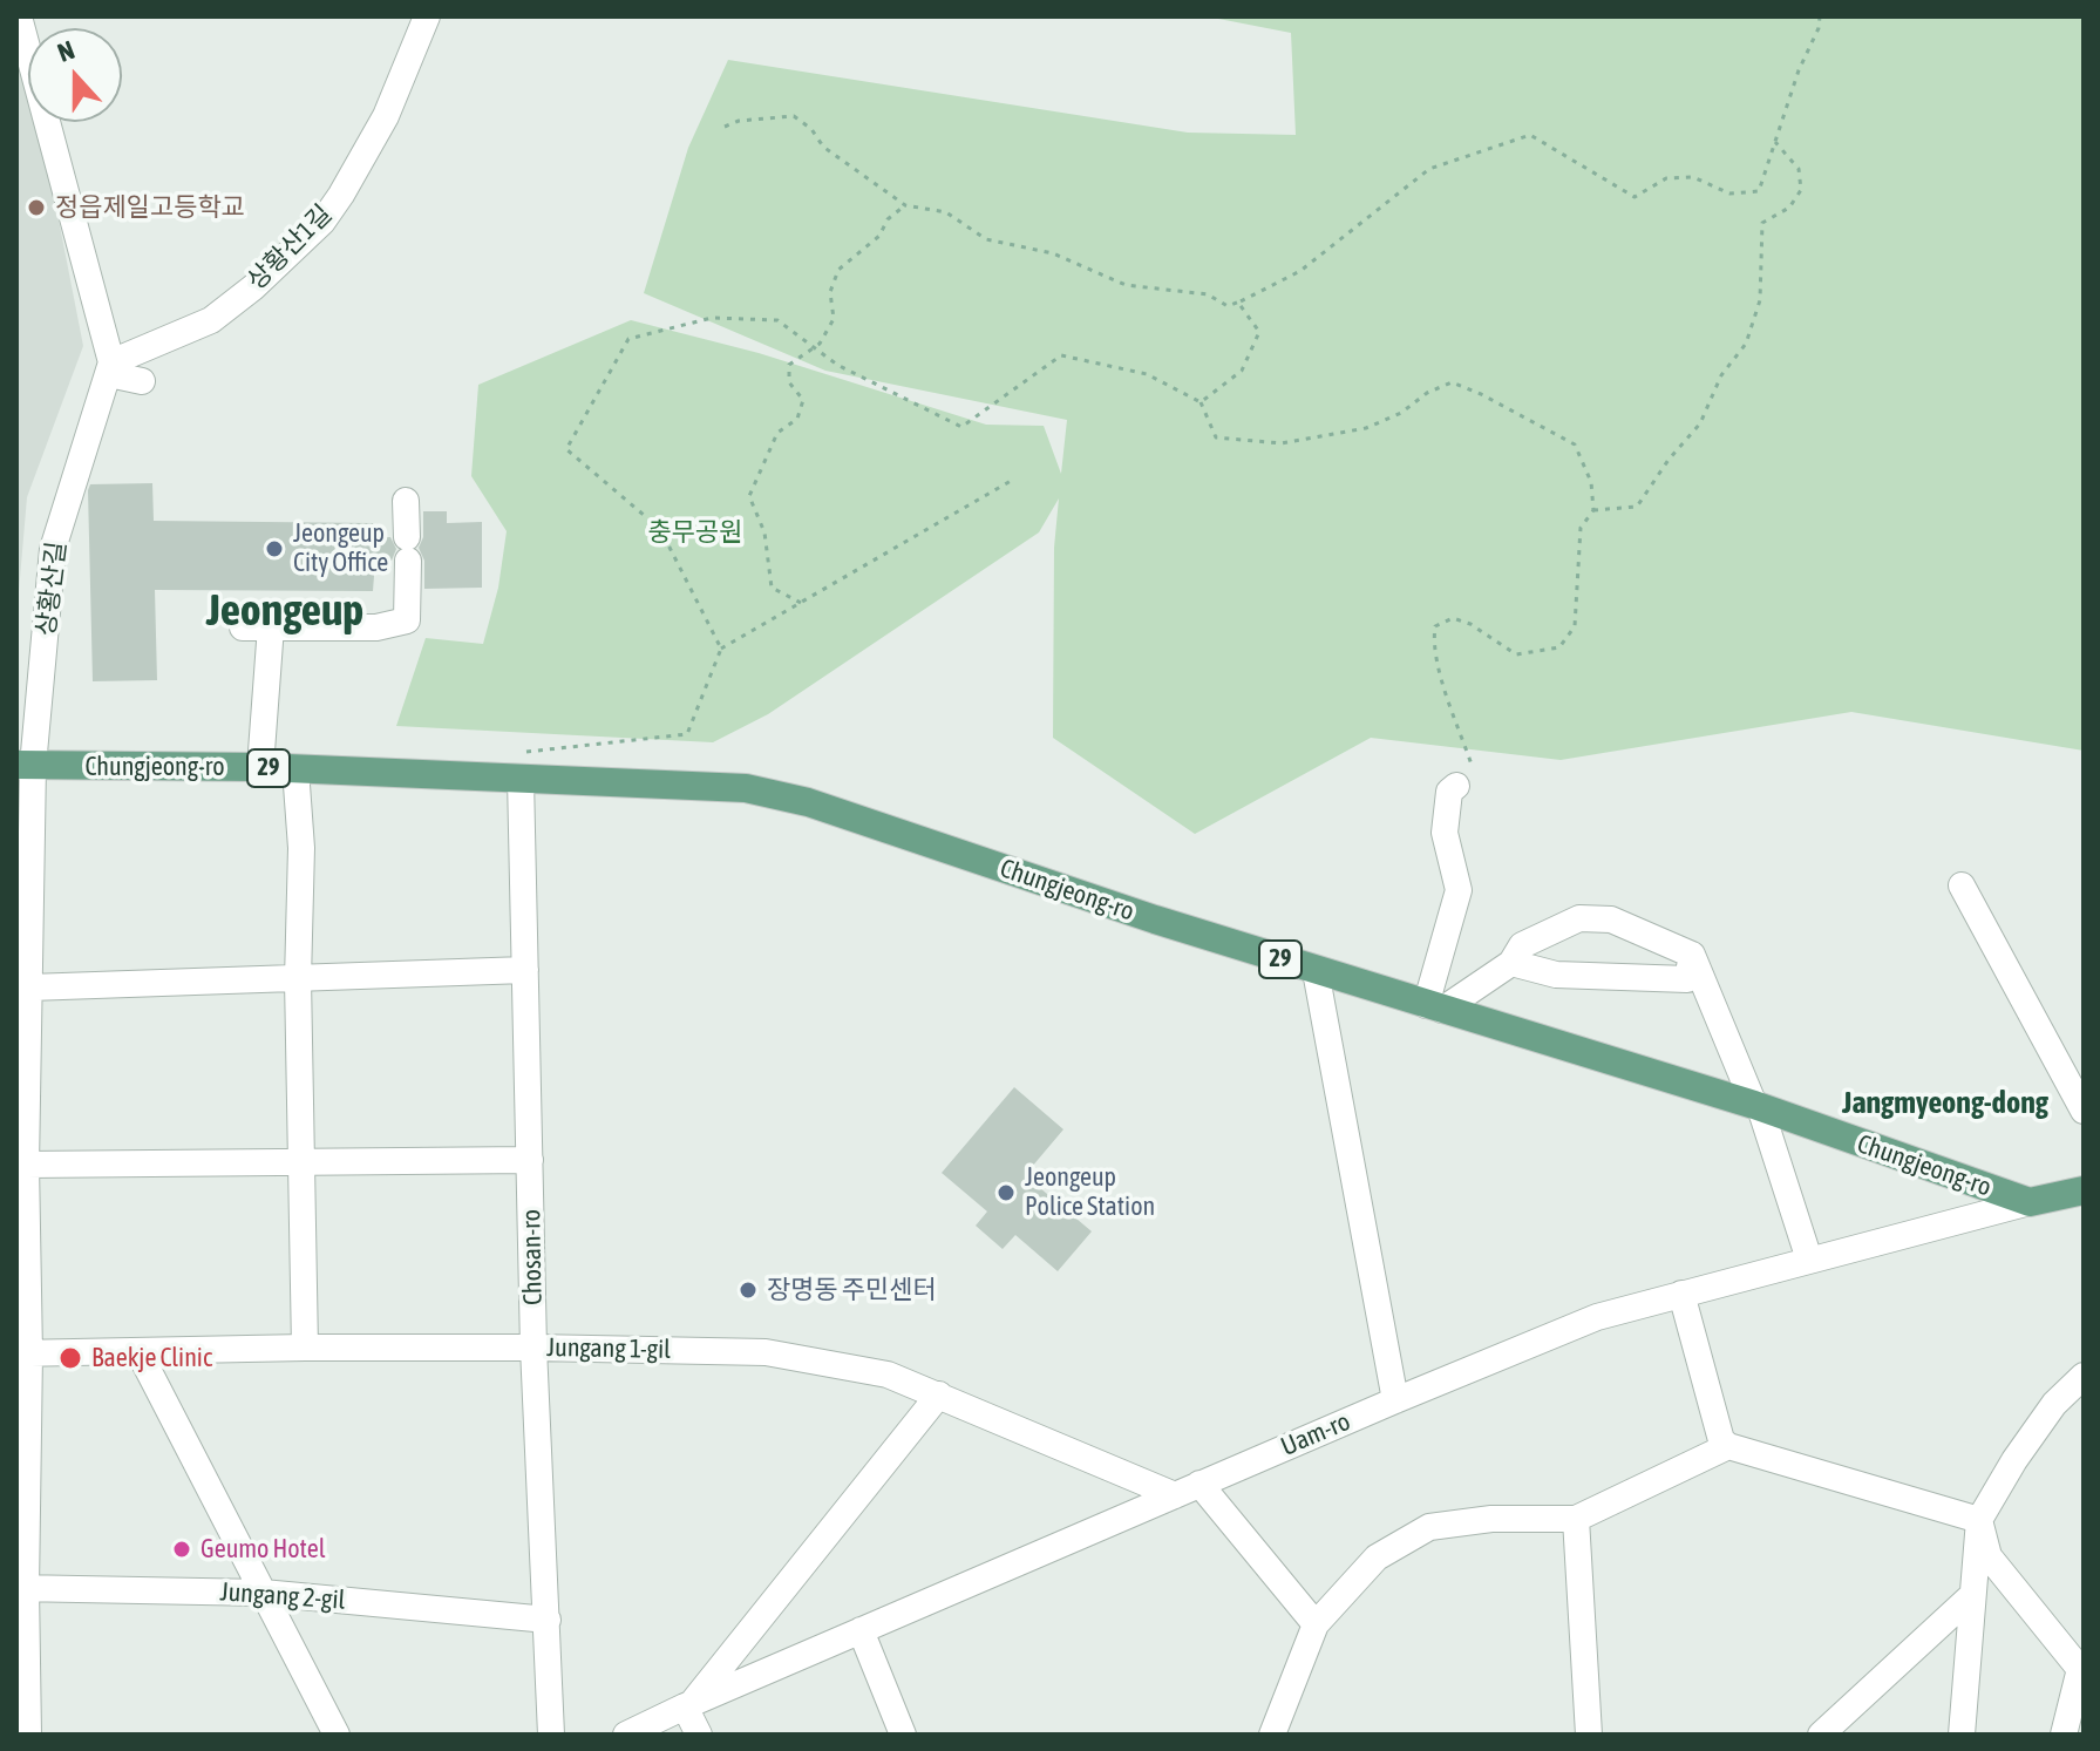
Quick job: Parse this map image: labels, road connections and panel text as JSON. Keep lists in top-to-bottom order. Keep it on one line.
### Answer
{"streets":{"main road":["Chungjeong-ro","29"],"street":["상황산1길","상황산길","Chosan-ro","Jungang 1-gil","Uam-ro","Jungang 2-gil"]},"crossings":[["상황산1길","상황산길"],["상황산길","Chungjeong-ro"],["상황산길","Jungang 1-gil"],["상황산길","Jungang 2-gil"],["Chungjeong-ro","Chosan-ro"],["Chungjeong-ro","Uam-ro"],["Chosan-ro","Jungang 1-gil"],["Chosan-ro","Jungang 2-gil"],["Jungang 1-gil","Uam-ro"]],"districts":["Jeongeup","Jangmyeong-dong"],"parks":["충무공원"],"places":["정읍제일고등학교","Jeongeup City Office","Jeongeup Police Station","장명동 주민센터","Baekje Clinic","Geumo Hotel"],"north":"top"}
